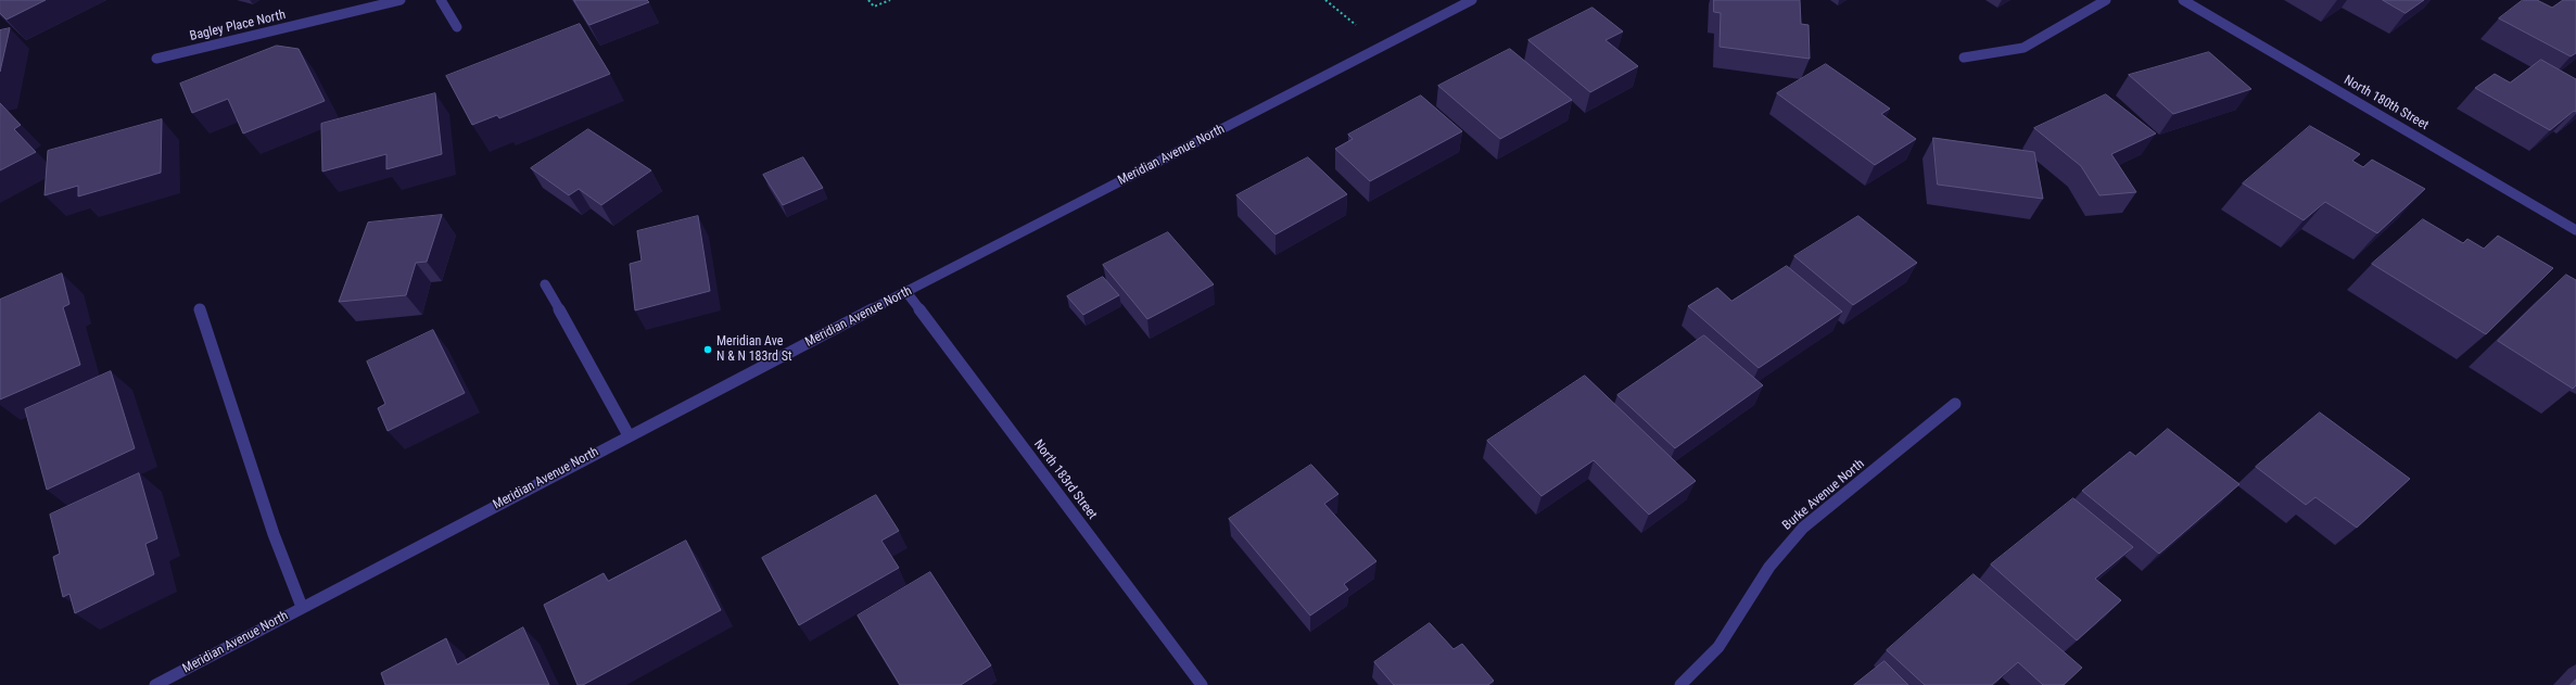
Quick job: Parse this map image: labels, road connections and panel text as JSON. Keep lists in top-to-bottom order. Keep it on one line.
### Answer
{"streets":{"street":["Bagley Place North","North 180th Street","Meridian Avenue North","North 183rd Street","Burke Avenue North"]},"crossings":[["Meridian Avenue North","North 183rd Street"]],"places":["Meridian Ave N & N 183rd St"]}
